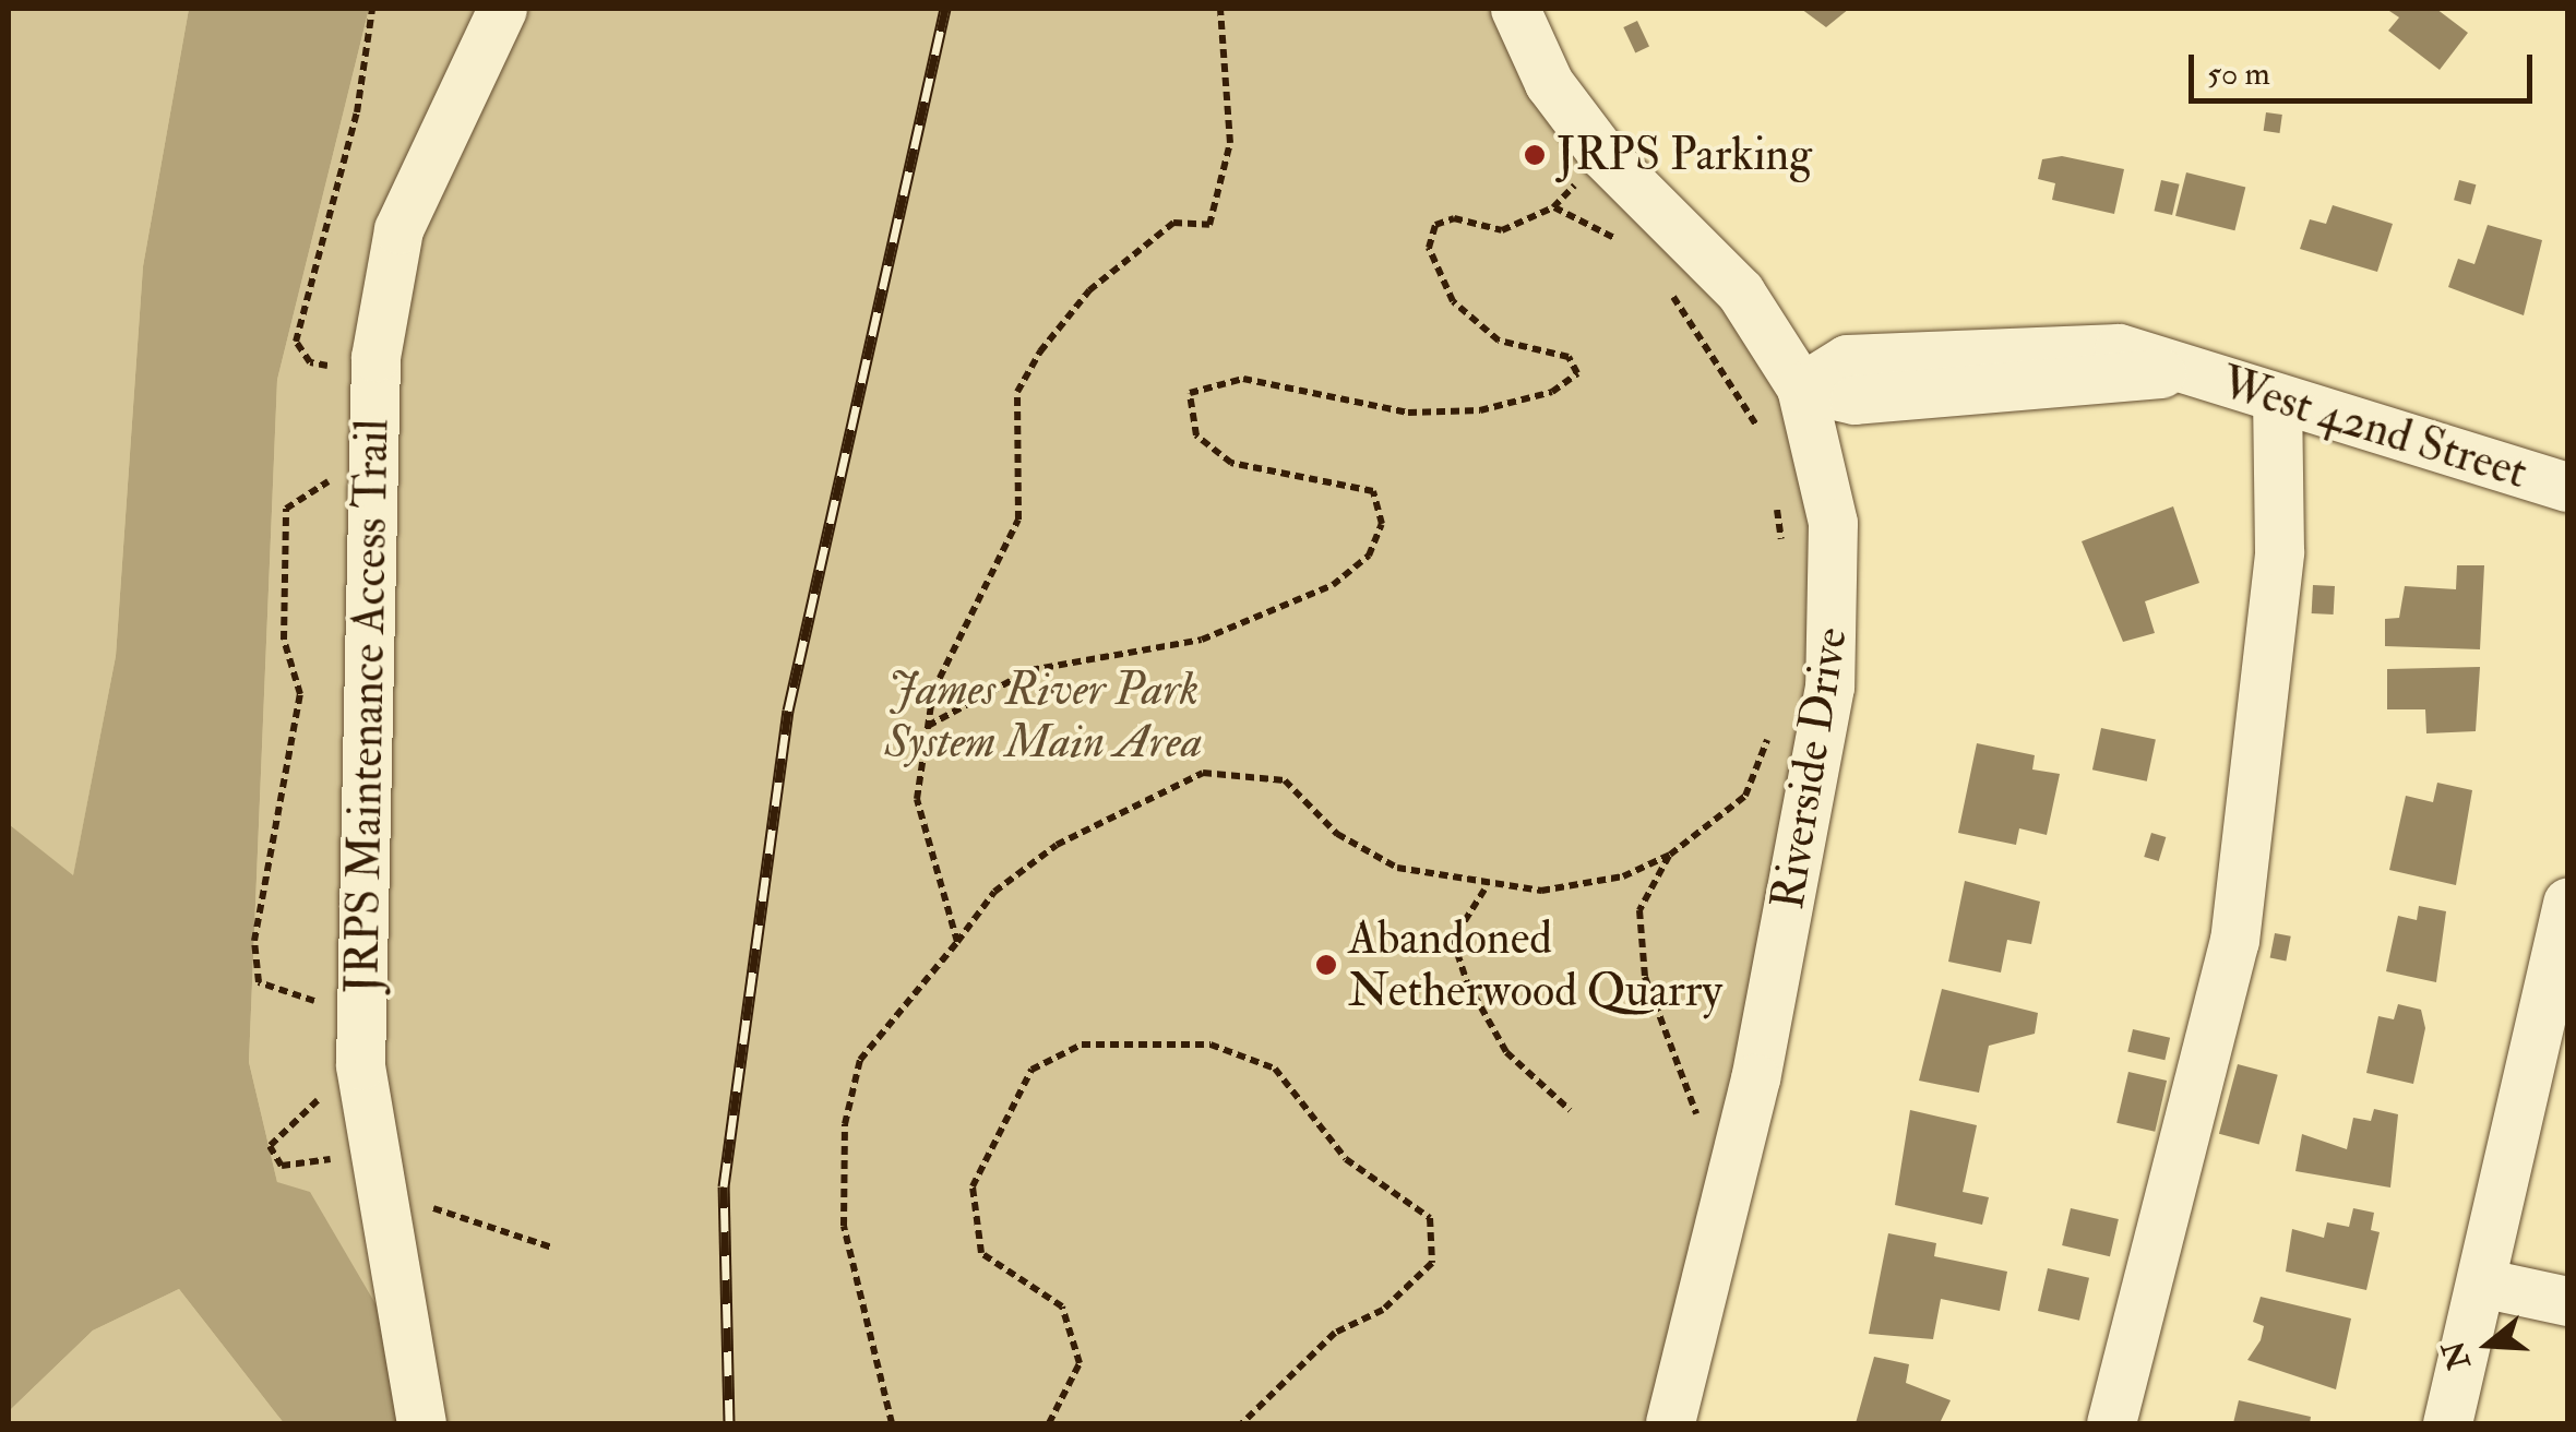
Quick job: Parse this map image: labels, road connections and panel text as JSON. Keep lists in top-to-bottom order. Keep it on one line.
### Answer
{"streets":{"street":["West 42nd Street","JRPS Maintenance Access Trail","Riverside Drive"]},"crossings":[["West 42nd Street","Riverside Drive"]],"parks":["James River Park System Main Area"],"places":["JRPS Parking","Abandoned Netherwood Quarry"],"scale_bar":"50 m","north":"left"}
